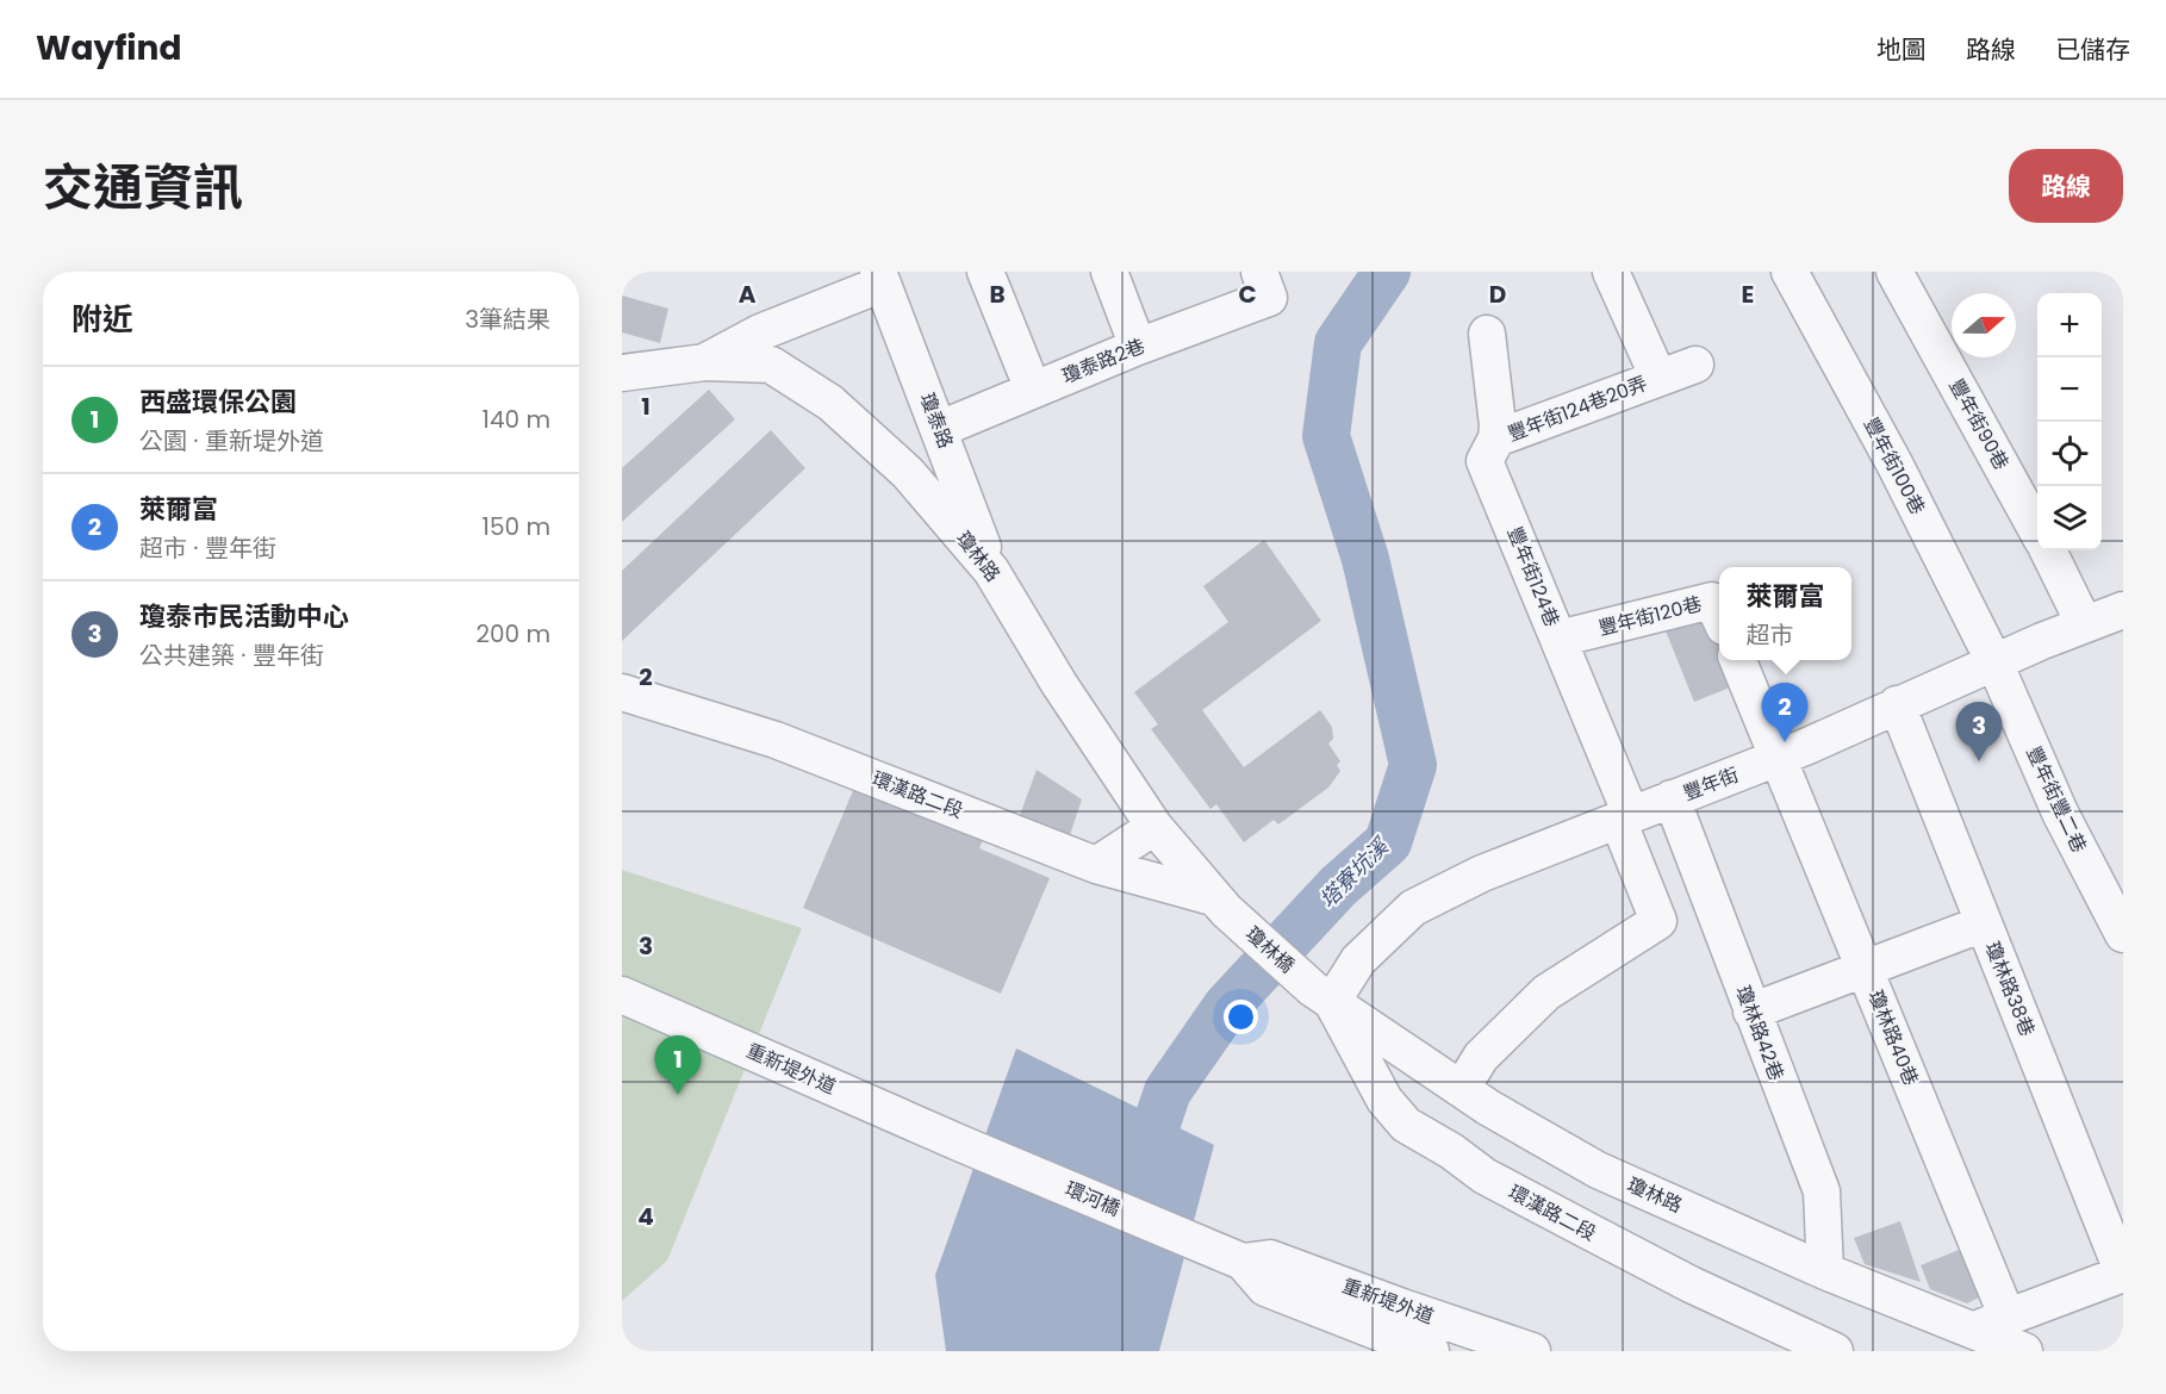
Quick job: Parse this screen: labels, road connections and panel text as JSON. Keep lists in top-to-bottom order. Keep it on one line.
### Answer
{"streets":{"street":["瓊泰路2巷","豐年街124巷20弄","瓊泰路","豐年街90巷","豐年街100巷","瓊林路","豐年街124巷","豐年街120巷","豐年街","環漢路二段","豐年街豐二巷","瓊林橋","瓊林路38巷","瓊林路42巷","瓊林路40巷","重新堤外道","環河橋"]},"crossings":[["瓊泰路2巷","瓊泰路"],["豐年街124巷20弄","豐年街124巷"],["瓊泰路","瓊林路"],["豐年街100巷","豐年街"],["豐年街100巷","豐年街豐二巷"],["瓊林路","豐年街124巷"],["瓊林路","豐年街"],["瓊林路","環漢路二段"],["瓊林路","瓊林橋"],["瓊林路","瓊林路38巷"],["瓊林路","瓊林路42巷"],["豐年街124巷","豐年街120巷"],["豐年街124巷","豐年街"],["豐年街","環漢路二段"],["豐年街","豐年街豐二巷"],["豐年街","瓊林橋"],["豐年街","瓊林路38巷"],["豐年街","瓊林路42巷"],["豐年街","瓊林路40巷"],["環漢路二段","瓊林橋"],["瓊林路38巷","瓊林路40巷"],["重新堤外道","環河橋"]],"water":["塔寮坑溪"],"north":"right","page":{"header":"Wayfind","nav":["地圖","路線","已儲存"],"title":"交通資訊","buttons":"路線","heading":["附近","3筆結果"],"map_buttons":["+","−"],"list":[{"mark":"1","name":"西盛環保公園","note":"公園 · 重新堤外道","value":"140 m"},{"mark":"2","name":"萊爾富","note":"超市 · 豐年街","value":"150 m"},{"mark":"3","name":"瓊泰市民活動中心","note":"公共建築 · 豐年街","value":"200 m"}],"popup":["萊爾富","超市"],"pins":["2","3","1"]},"grid":{"columns":["A","B","C","D","E"],"rows":["1","2","3","4"]}}
